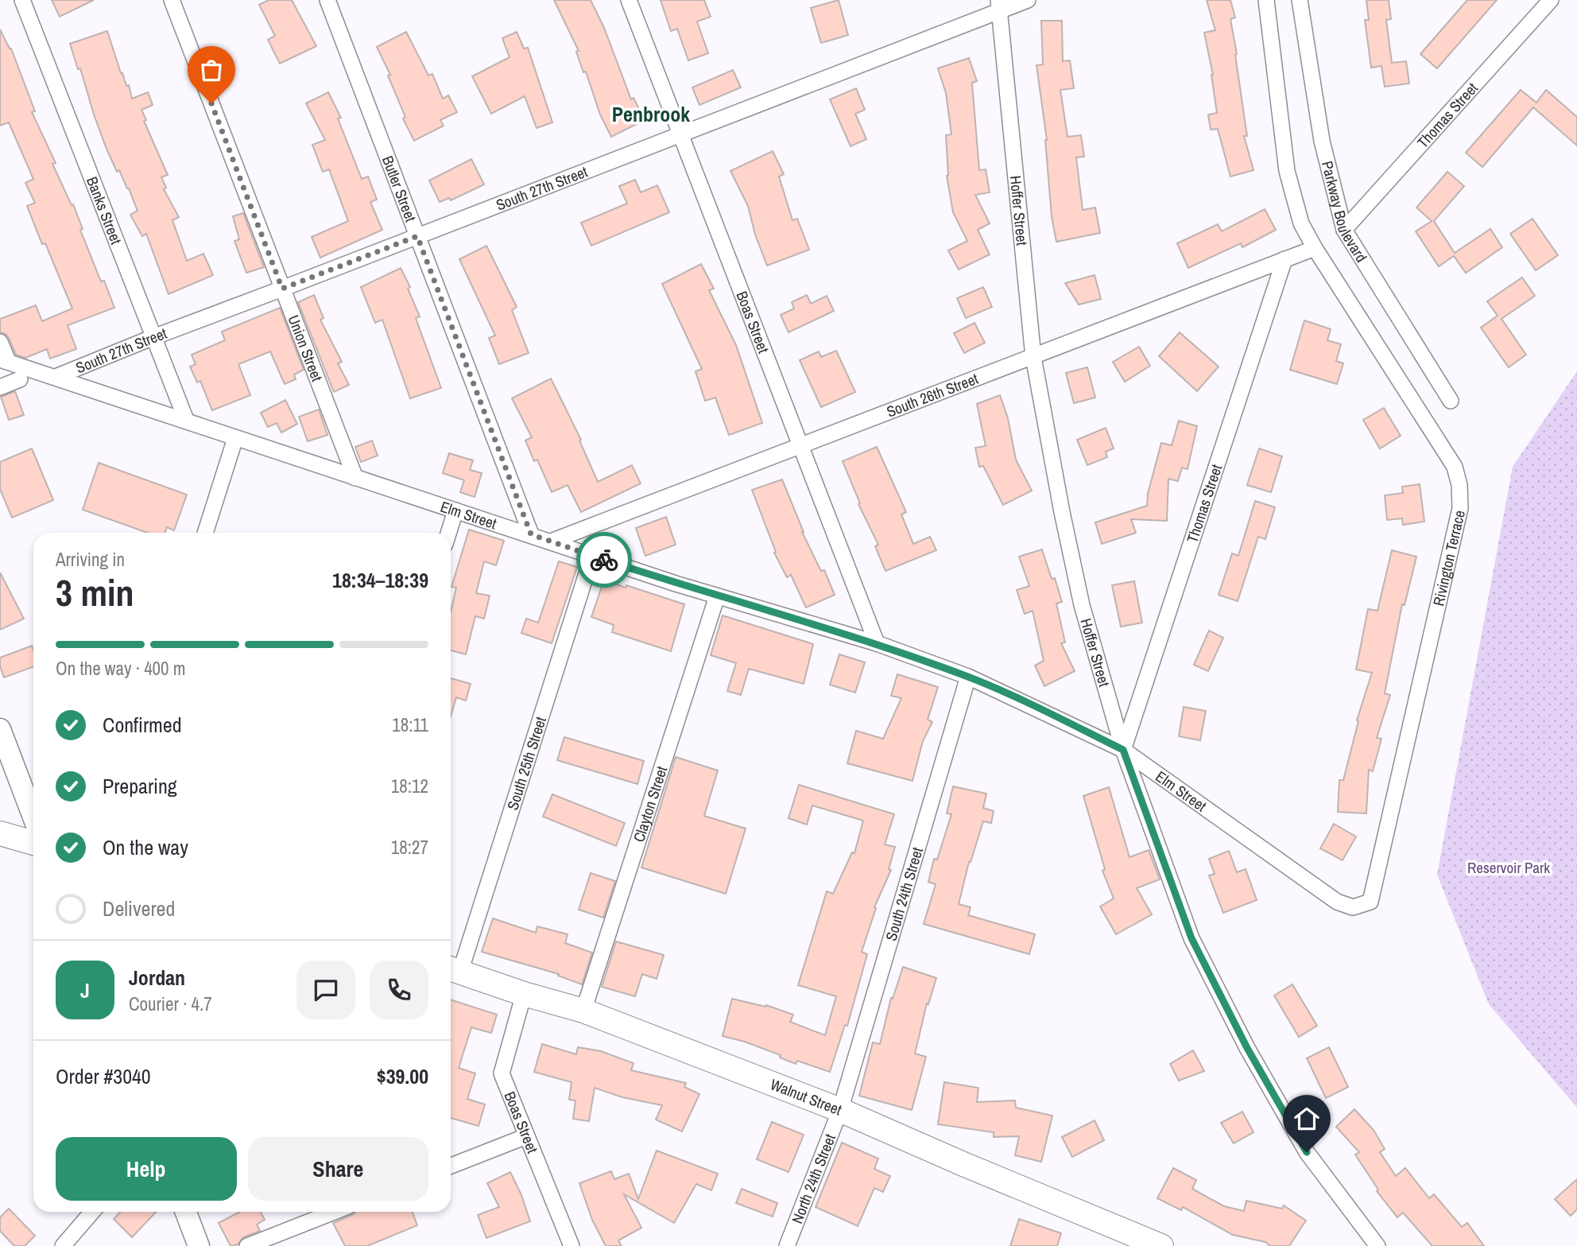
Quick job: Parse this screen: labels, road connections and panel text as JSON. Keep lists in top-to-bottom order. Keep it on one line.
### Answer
{"streets":{"main road":["Walnut Street"],"street":["Thomas Street","South 27th Street","Butler Street","Banks Street","Hoffer Street","Parkway Boulevard","Boas Street","Union Street","South 26th Street","Elm Street","Rivington Terrace","South 25th Street","Clayton Street","South 24th Street","North 24th Street"]},"crossings":[["Thomas Street","Hoffer Street"],["Thomas Street","Parkway Boulevard"],["Thomas Street","South 26th Street"],["Thomas Street","Elm Street"],["South 27th Street","Butler Street"],["South 27th Street","Banks Street"],["South 27th Street","Hoffer Street"],["South 27th Street","Boas Street"],["South 27th Street","Union Street"],["South 27th Street","Elm Street"],["Butler Street","Elm Street"],["Banks Street","Elm Street"],["Hoffer Street","South 26th Street"],["Hoffer Street","Elm Street"],["Boas Street","South 26th Street"],["Boas Street","Elm Street"],["Boas Street","Walnut Street"],["Union Street","Elm Street"],["South 26th Street","Elm Street"],["South 26th Street","Rivington Terrace"],["Elm Street","Rivington Terrace"],["Elm Street","South 25th Street"],["Elm Street","Clayton Street"],["Elm Street","South 24th Street"],["South 25th Street","Walnut Street"],["Clayton Street","Walnut Street"],["South 24th Street","Walnut Street"],["South 24th Street","North 24th Street"],["Walnut Street","North 24th Street"]],"districts":["Penbrook"],"parks":["Reservoir Park"],"page":{"heading":["3 min","Arriving in","18:34–18:39"],"panel":["Jordan","Courier · 4.7","Order #3040","$39.00"],"bar":"On the way · 400 m","list":[["Confirmed","18:11"],["Preparing","18:12"],["On the way","18:27"],"Delivered"],"round":"J","buttons":["Help","Share"]}}
